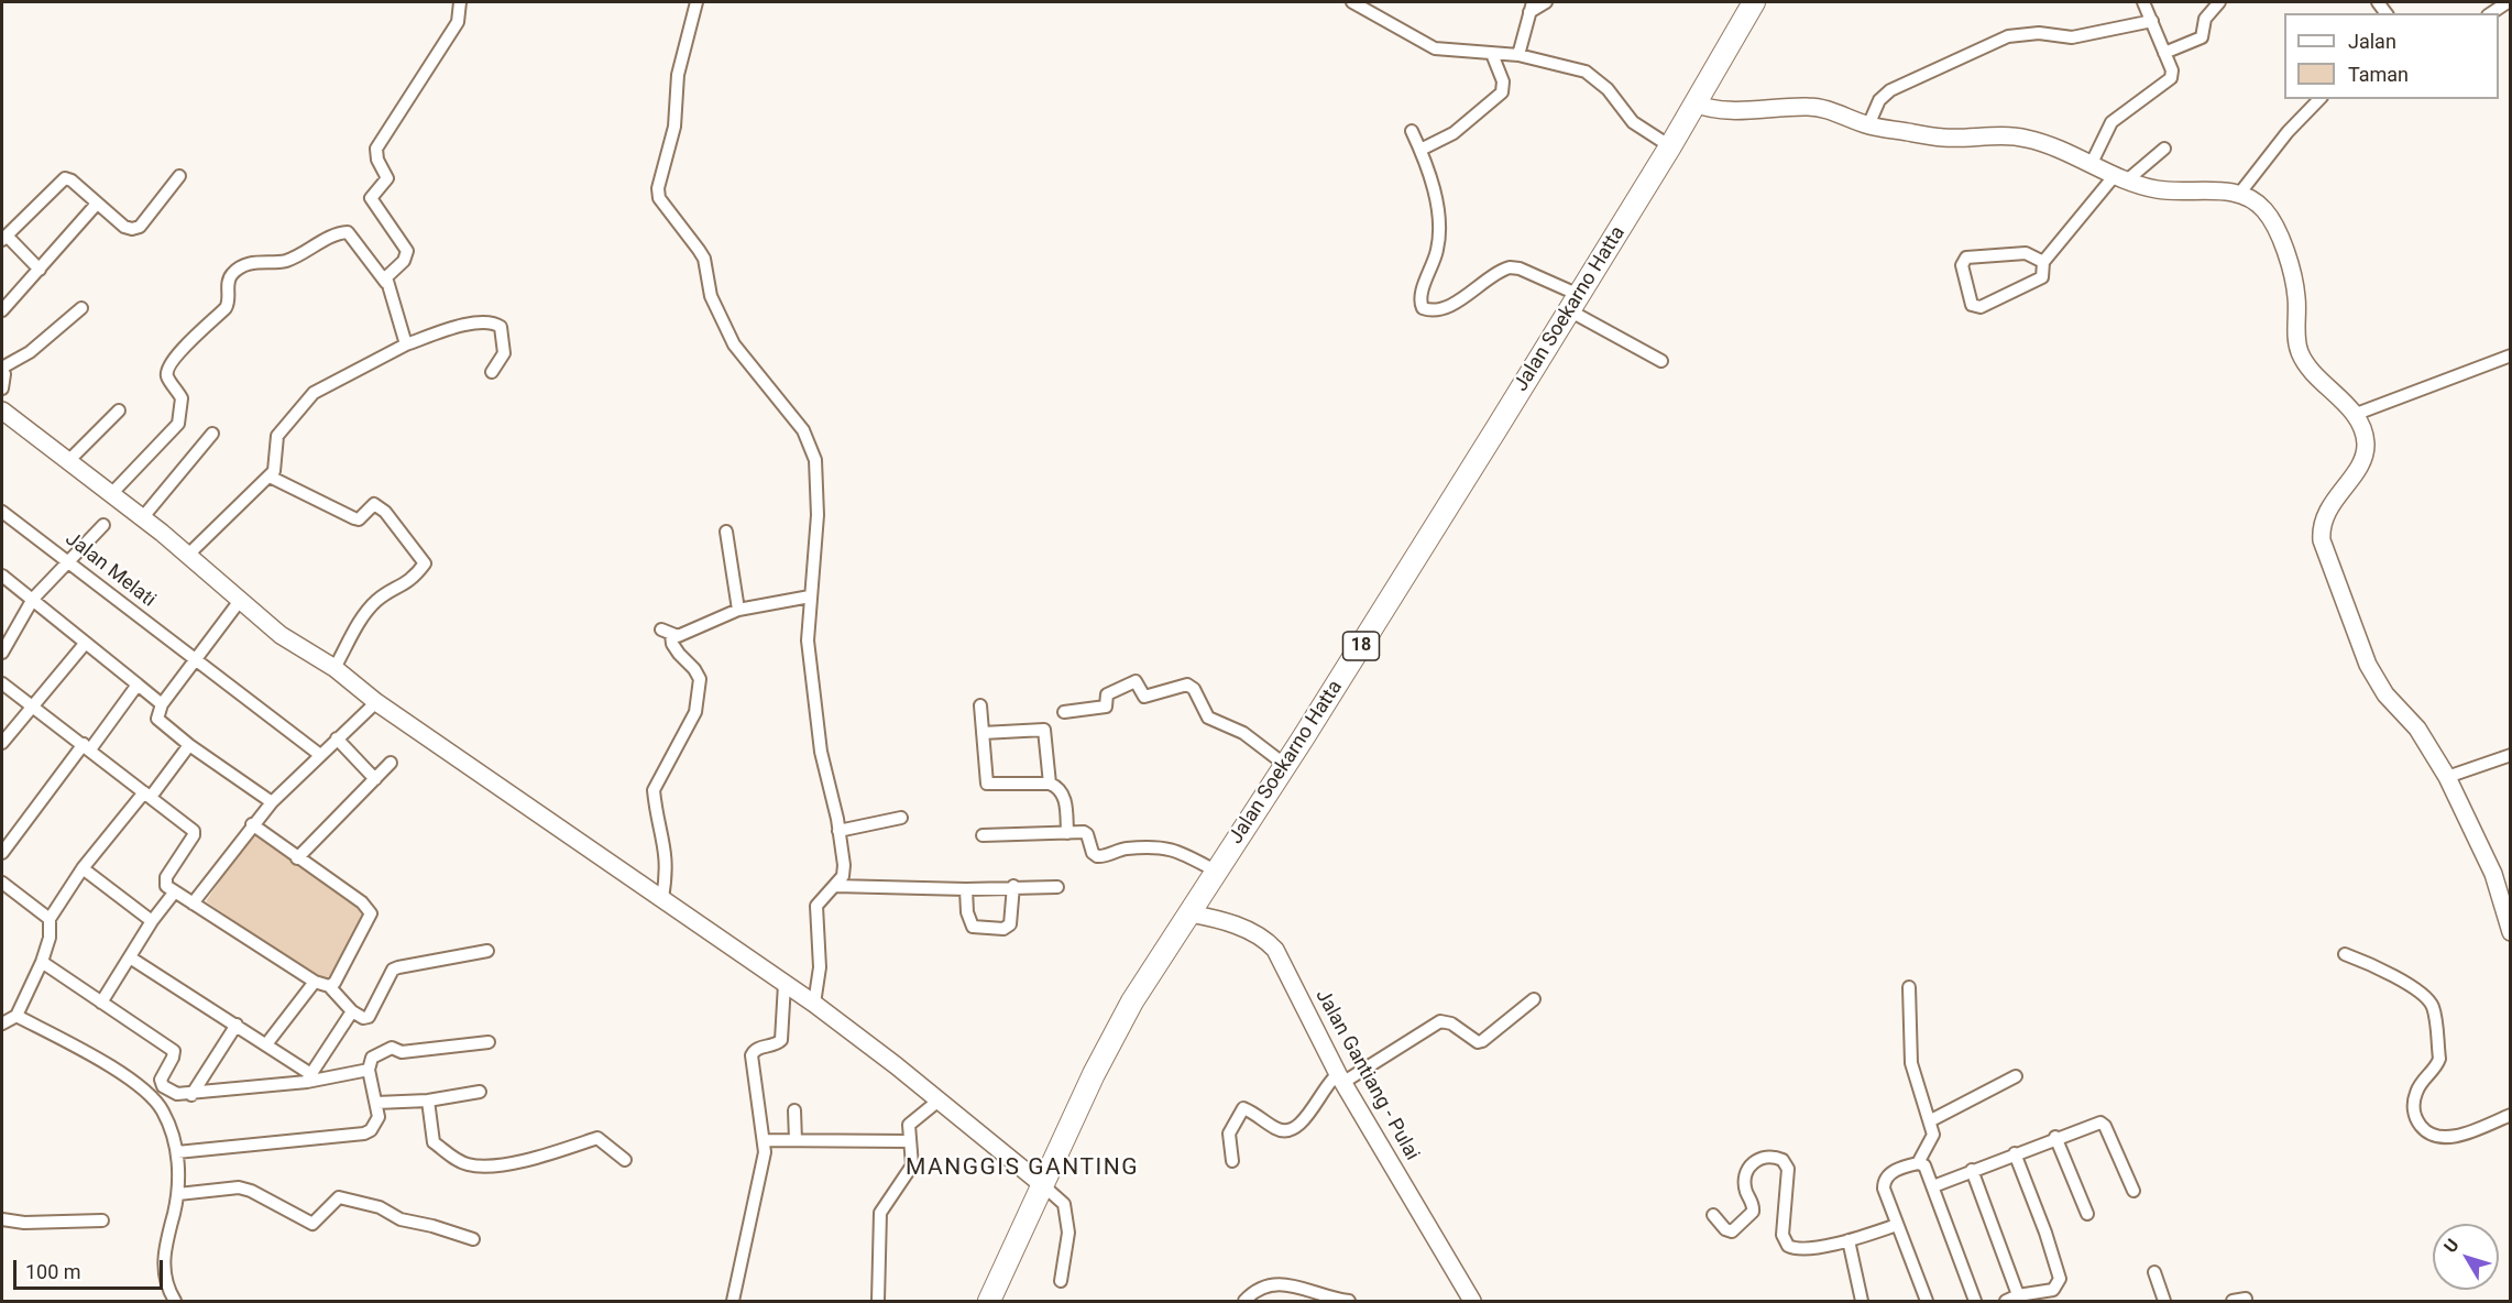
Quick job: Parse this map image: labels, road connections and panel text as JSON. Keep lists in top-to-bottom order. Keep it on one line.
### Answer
{"streets":{"highway":["Jalan Soekarno Hatta","18"],"street":["Jalan Melati","Jalan Gantiang - Pulai"]},"crossings":[["Jalan Soekarno Hatta","Jalan Gantiang - Pulai"]],"districts":["MANGGIS GANTING"],"legend":["Jalan","Taman"],"scale_bar":"100 m","north":"top left"}
